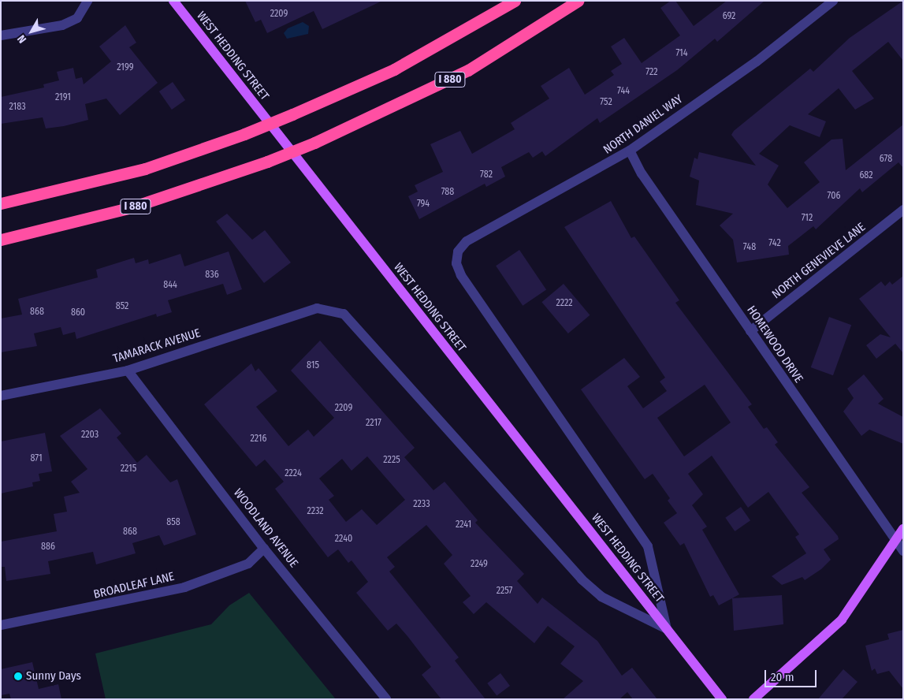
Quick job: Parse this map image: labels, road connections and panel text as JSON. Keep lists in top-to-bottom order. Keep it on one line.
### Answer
{"streets":{"highway":["I 880"],"main road":["WEST HEDDING STREET"],"street":["NORTH DANIEL WAY","NORTH GENEVIEVE LANE","HOMEWOOD DRIVE","TAMARACK AVENUE","WOODLAND AVENUE","BROADLEAF LANE"]},"crossings":[["WEST HEDDING STREET","NORTH DANIEL WAY"],["WEST HEDDING STREET","TAMARACK AVENUE"],["NORTH DANIEL WAY","HOMEWOOD DRIVE"],["NORTH GENEVIEVE LANE","HOMEWOOD DRIVE"],["TAMARACK AVENUE","WOODLAND AVENUE"],["WOODLAND AVENUE","BROADLEAF LANE"]],"places":["Sunny Days"],"house_numbers":["2209","692","714","2199","722","744","2191","752","2183","678","782","682","788","706","794","712","742","748","836","844","2222","852","868","860","815","2209","2217","2203","2216","871","2225","2215","2224","2233","2232","858","2241","868","2240","886","2249","2257"],"scale_bar":"20 m","north":"bottom left"}
